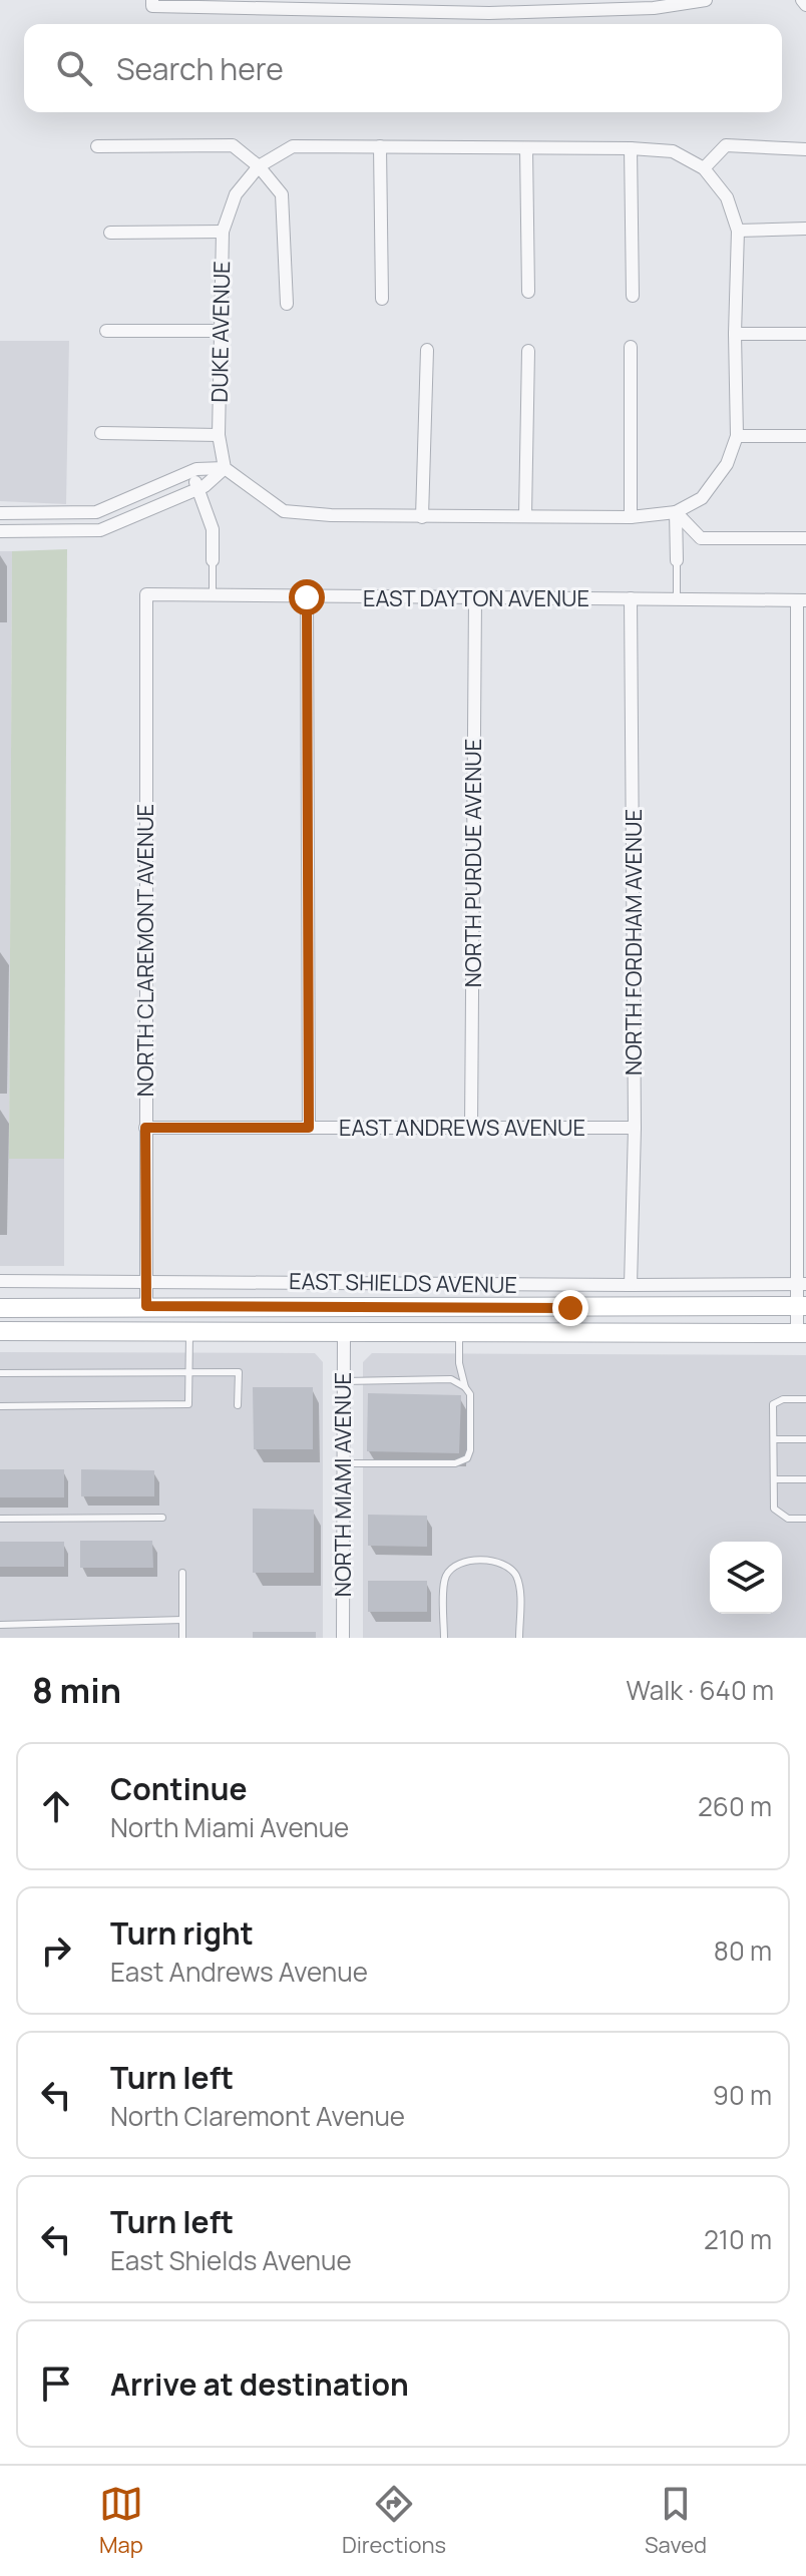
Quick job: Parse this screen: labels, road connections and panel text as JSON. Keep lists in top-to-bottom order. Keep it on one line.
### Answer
{"streets":{"main road":["EAST SHIELDS AVENUE"],"street":["DUKE AVENUE","EAST DAYTON AVENUE","NORTH PURDUE AVENUE","NORTH FORDHAM AVENUE","NORTH CLAREMONT AVENUE","EAST ANDREWS AVENUE","NORTH MIAMI AVENUE"]},"crossings":[["EAST DAYTON AVENUE","NORTH PURDUE AVENUE"],["EAST DAYTON AVENUE","NORTH FORDHAM AVENUE"],["EAST DAYTON AVENUE","NORTH CLAREMONT AVENUE"],["NORTH PURDUE AVENUE","EAST ANDREWS AVENUE"],["NORTH FORDHAM AVENUE","EAST ANDREWS AVENUE"],["NORTH FORDHAM AVENUE","EAST SHIELDS AVENUE"],["NORTH CLAREMONT AVENUE","EAST ANDREWS AVENUE"],["NORTH CLAREMONT AVENUE","EAST SHIELDS AVENUE"]],"page":{"search":"Search here","heading":["8 min","Walk · 640 m"],"list":[["Continue","North Miami Avenue","260 m"],["Turn right","East Andrews Avenue","80 m"],["Turn left","North Claremont Avenue","90 m"],["Turn left","East Shields Avenue","210 m"],"Arrive at destination"],"nav":["Map","Directions","Saved"]}}
